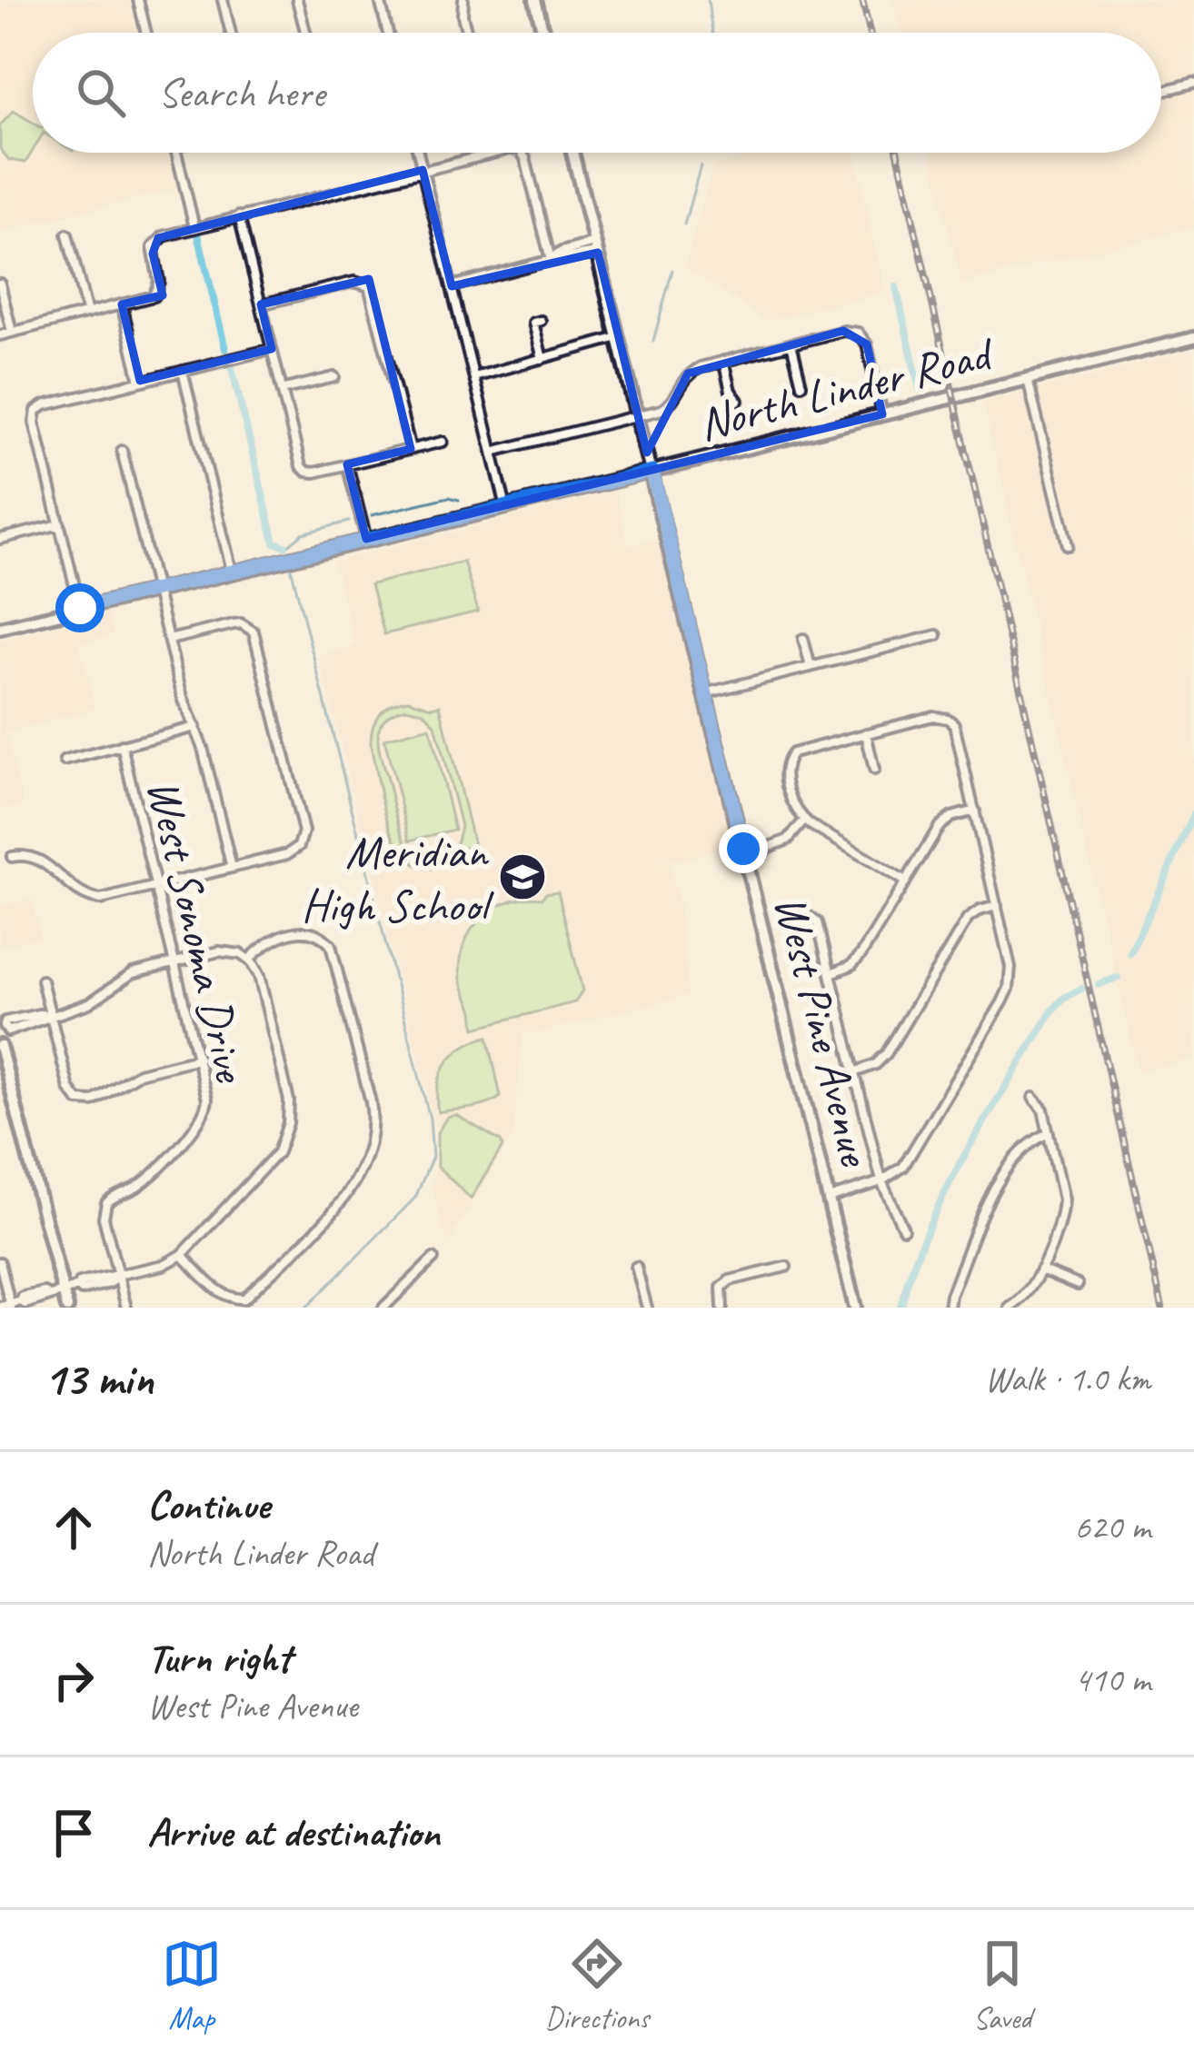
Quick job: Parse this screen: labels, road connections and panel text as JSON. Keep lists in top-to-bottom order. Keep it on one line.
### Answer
{"streets":{"main road":["North Linder Road","West Pine Avenue"],"street":["West Sonoma Drive"]},"crossings":[["North Linder Road","West Pine Avenue"]],"places":{"school or university":["Meridian High School"]},"page":{"search":"Search here","heading":["13 min","Walk · 1.0 km"],"list":[["Continue","North Linder Road","620 m"],["Turn right","West Pine Avenue","410 m"],"Arrive at destination"],"nav":["Map","Directions","Saved"]}}
